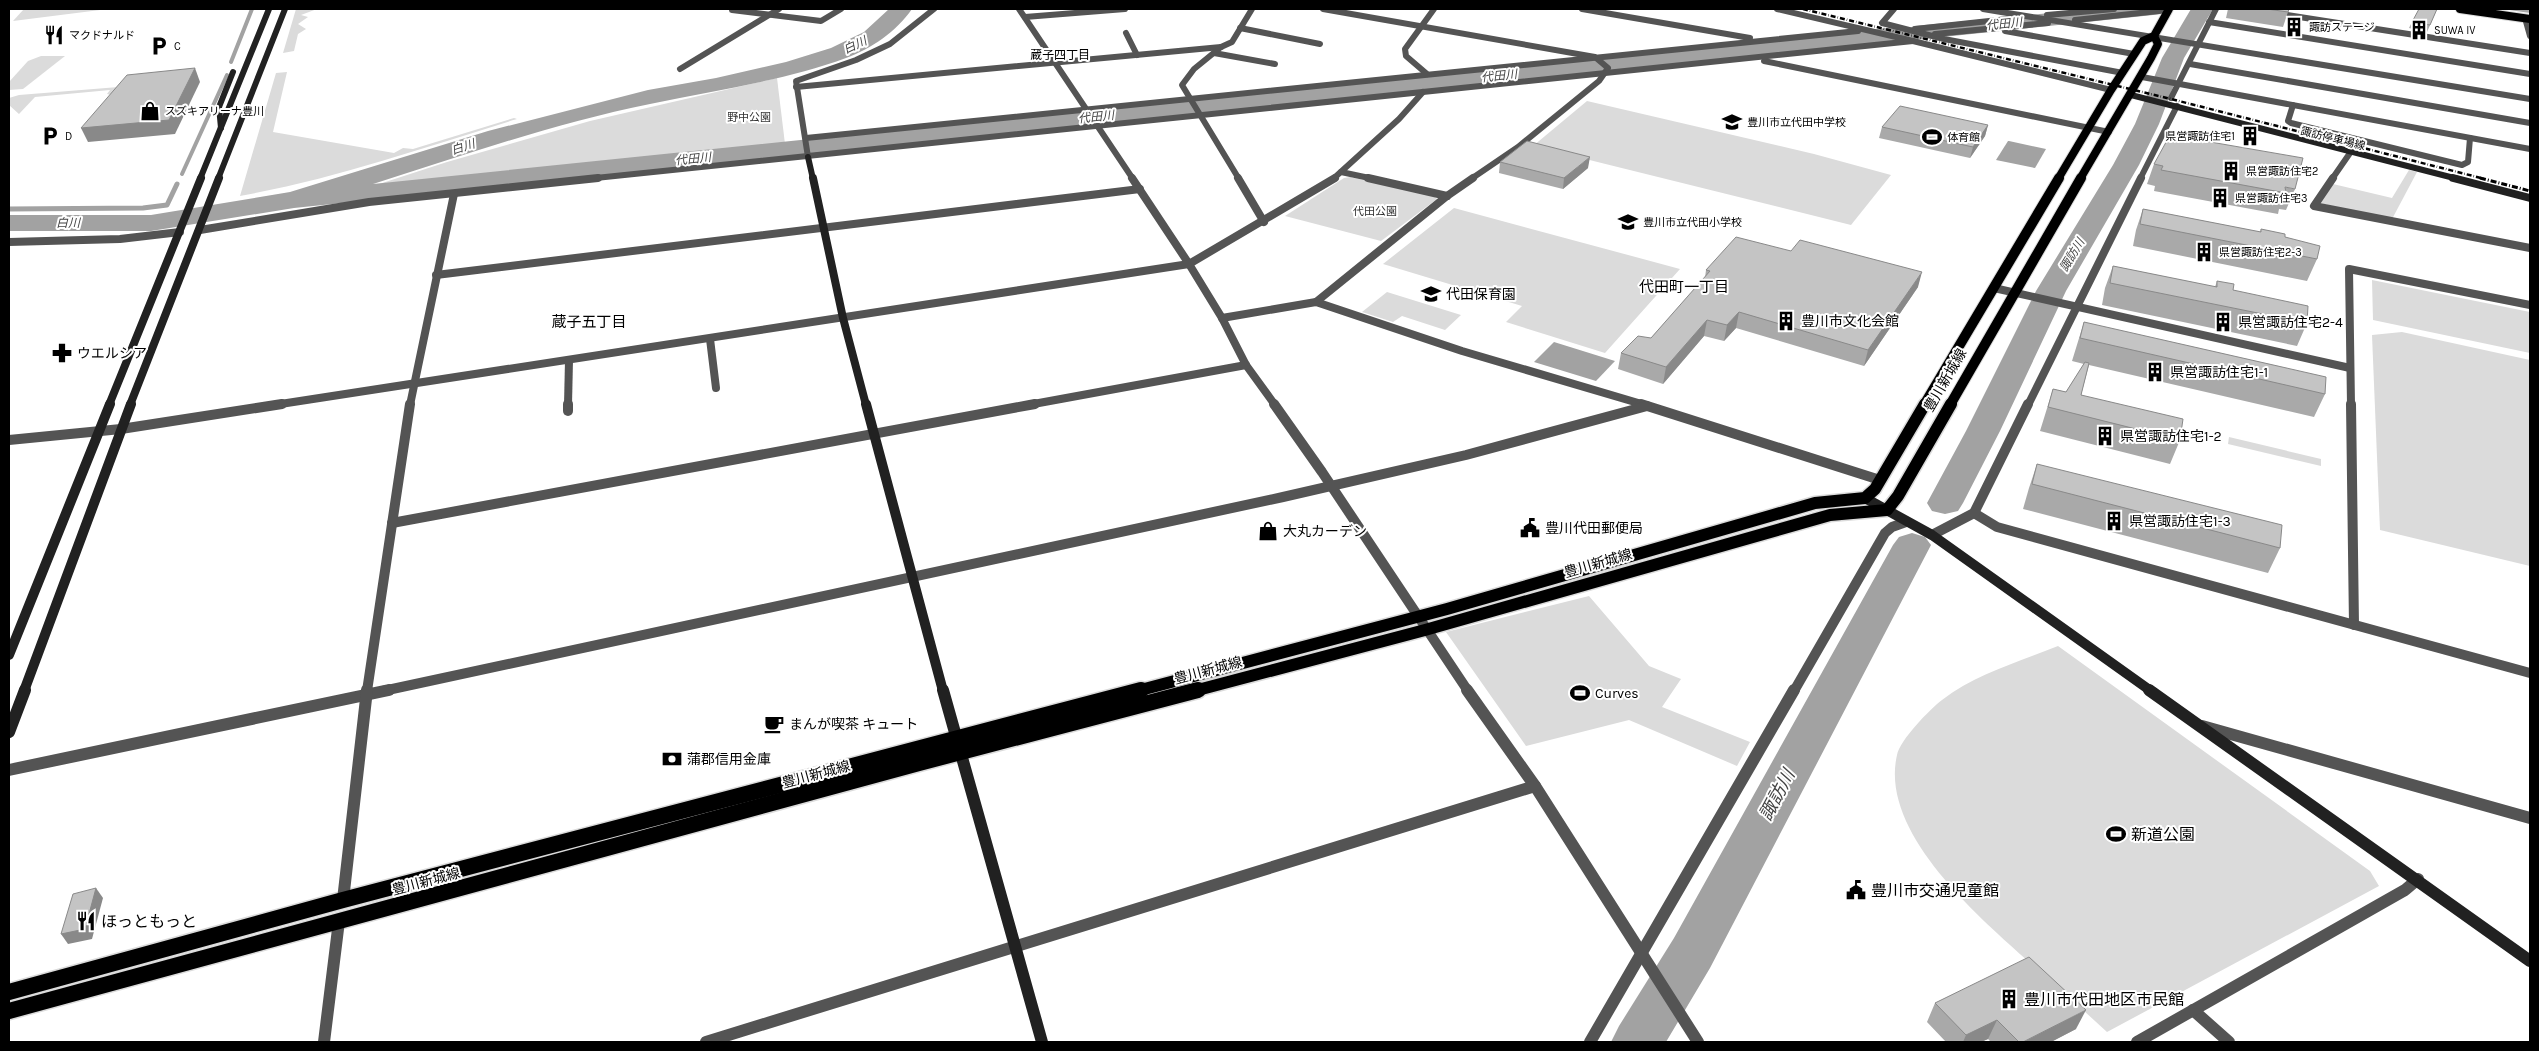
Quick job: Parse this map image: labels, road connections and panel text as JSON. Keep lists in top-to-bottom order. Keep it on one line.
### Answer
{"streets":{"main road":["豊川新城線"],"street":["諏訪停車場線"]},"crossings":[["諏訪停車場線","豊川新城線"]],"districts":["蔵子四丁目","代田町一丁目","蔵子五丁目"],"water":["代田川","白川","諏訪川"],"parks":["野中公園","代田公園"],"places":{"building":["諏訪ステージ","SUWA IV","県営諏訪住宅1","県営諏訪住宅2","県営諏訪住宅3","県営諏訪住宅2-3","豊川市文化会館","県営諏訪住宅2-4","県営諏訪住宅1-1","県営諏訪住宅1-2","県営諏訪住宅1-3","豊川市代田地区市民館"],"restaurant":["マクドナルド","ほっともっと"],"parking":["C","D"],"shop":["スズキアリーナ豊川","大丸カーデン"],"school or university":["豊川市立代田中学校","豊川市立代田小学校","代田保育園"],"sports":["体育館","Curves","新道公園"],"pharmacy":["ウエルシア"],"public building":["豊川代田郵便局","豊川市交通児童館"],"cafe":["まんが喫茶 キュート"],"bank":["蒲郡信用金庫"]}}
